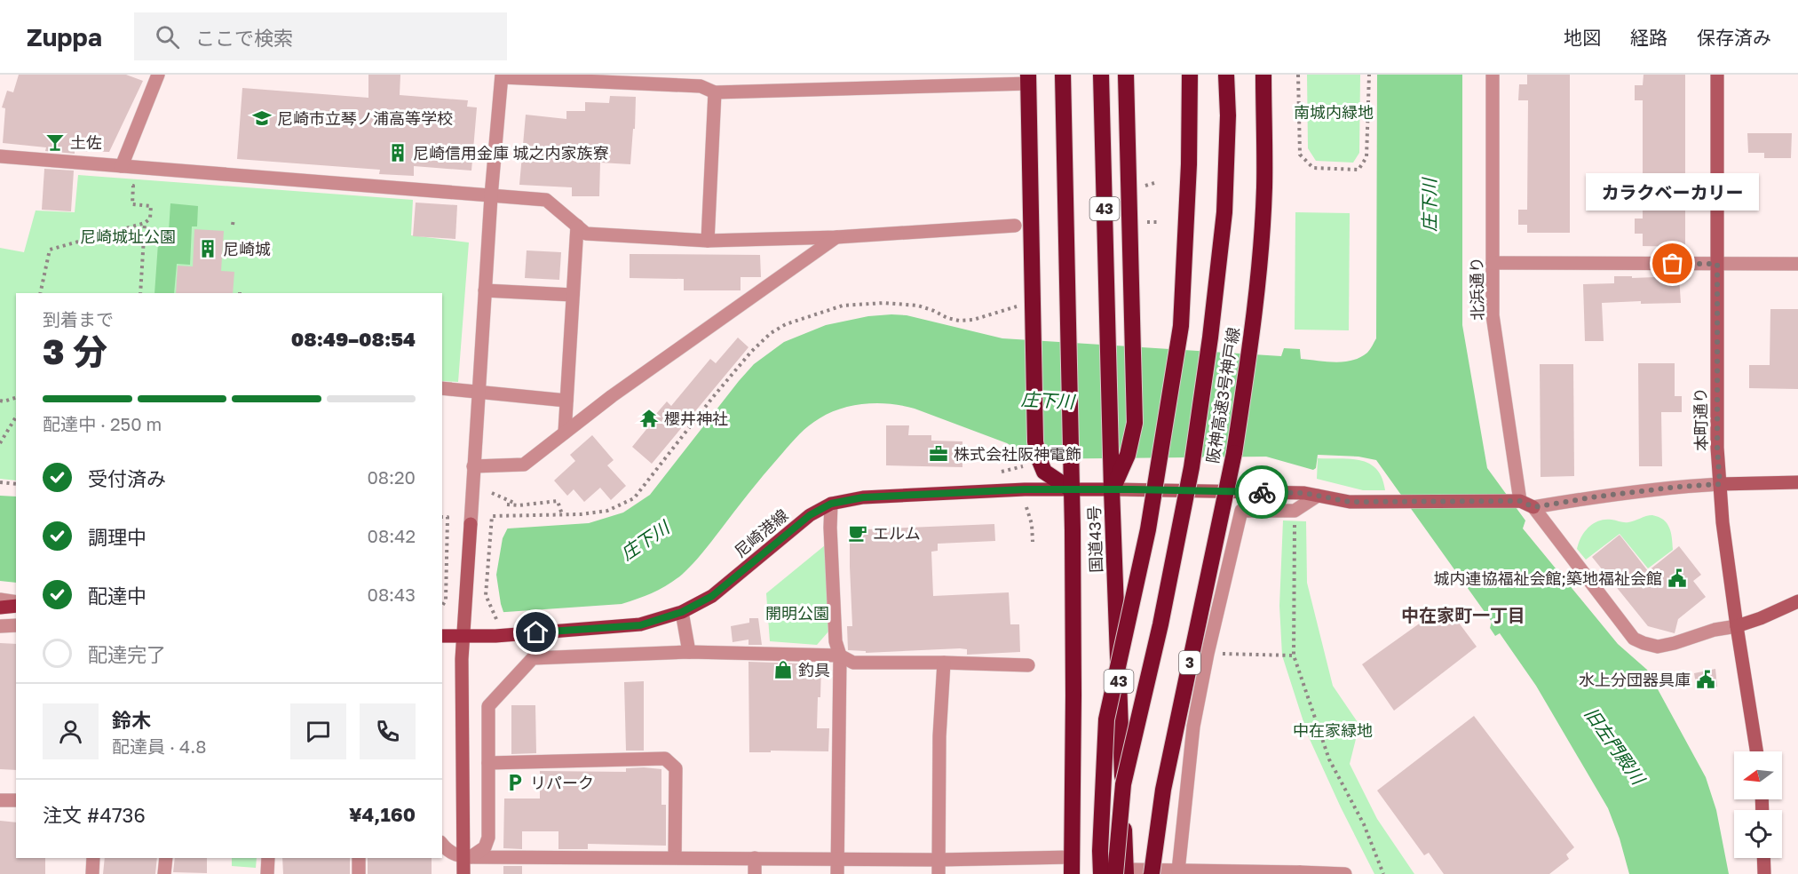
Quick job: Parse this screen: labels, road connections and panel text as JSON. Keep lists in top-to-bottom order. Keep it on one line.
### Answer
{"streets":{"highway":["43","阪神高速3号神戸線","国道43号","3"],"main road":["尼崎港線"],"street":["北浜通り","本町通り"]},"crossings":[["阪神高速3号神戸線","国道43号"],["尼崎港線","国道43号"]],"districts":["中在家町一丁目"],"water":["庄下川","旧左門殿川"],"parks":["南城内緑地","尼崎城址公園","開明公園","中在家緑地"],"places":{"school or university":["尼崎市立琴ノ浦高等学校"],"bar":["土佐"],"building":["尼崎信用金庫 城之内家族寮","尼崎城"],"other":["カラクベーカリー"],"temple":["櫻井神社"],"office":["株式会社阪神電飾"],"cafe":["エルム"],"public building":["城内連協福祉会館;築地福祉会館","水上分団器具庫"],"shop":["釣具"],"parking":["リパーク"]},"north":"left","page":{"header":"Zuppa","search":"ここで検索","nav":["地図","経路","保存済み"],"bubble":"カラクベーカリー","heading":["3 分","到着まで","08:49–08:54"],"panel":["鈴木","配達員 · 4.8","注文 #4736","¥4,160"],"bar":"配達中 · 250 m","list":[["受付済み","08:20"],["調理中","08:42"],["配達中","08:43"],"配達完了"]}}
